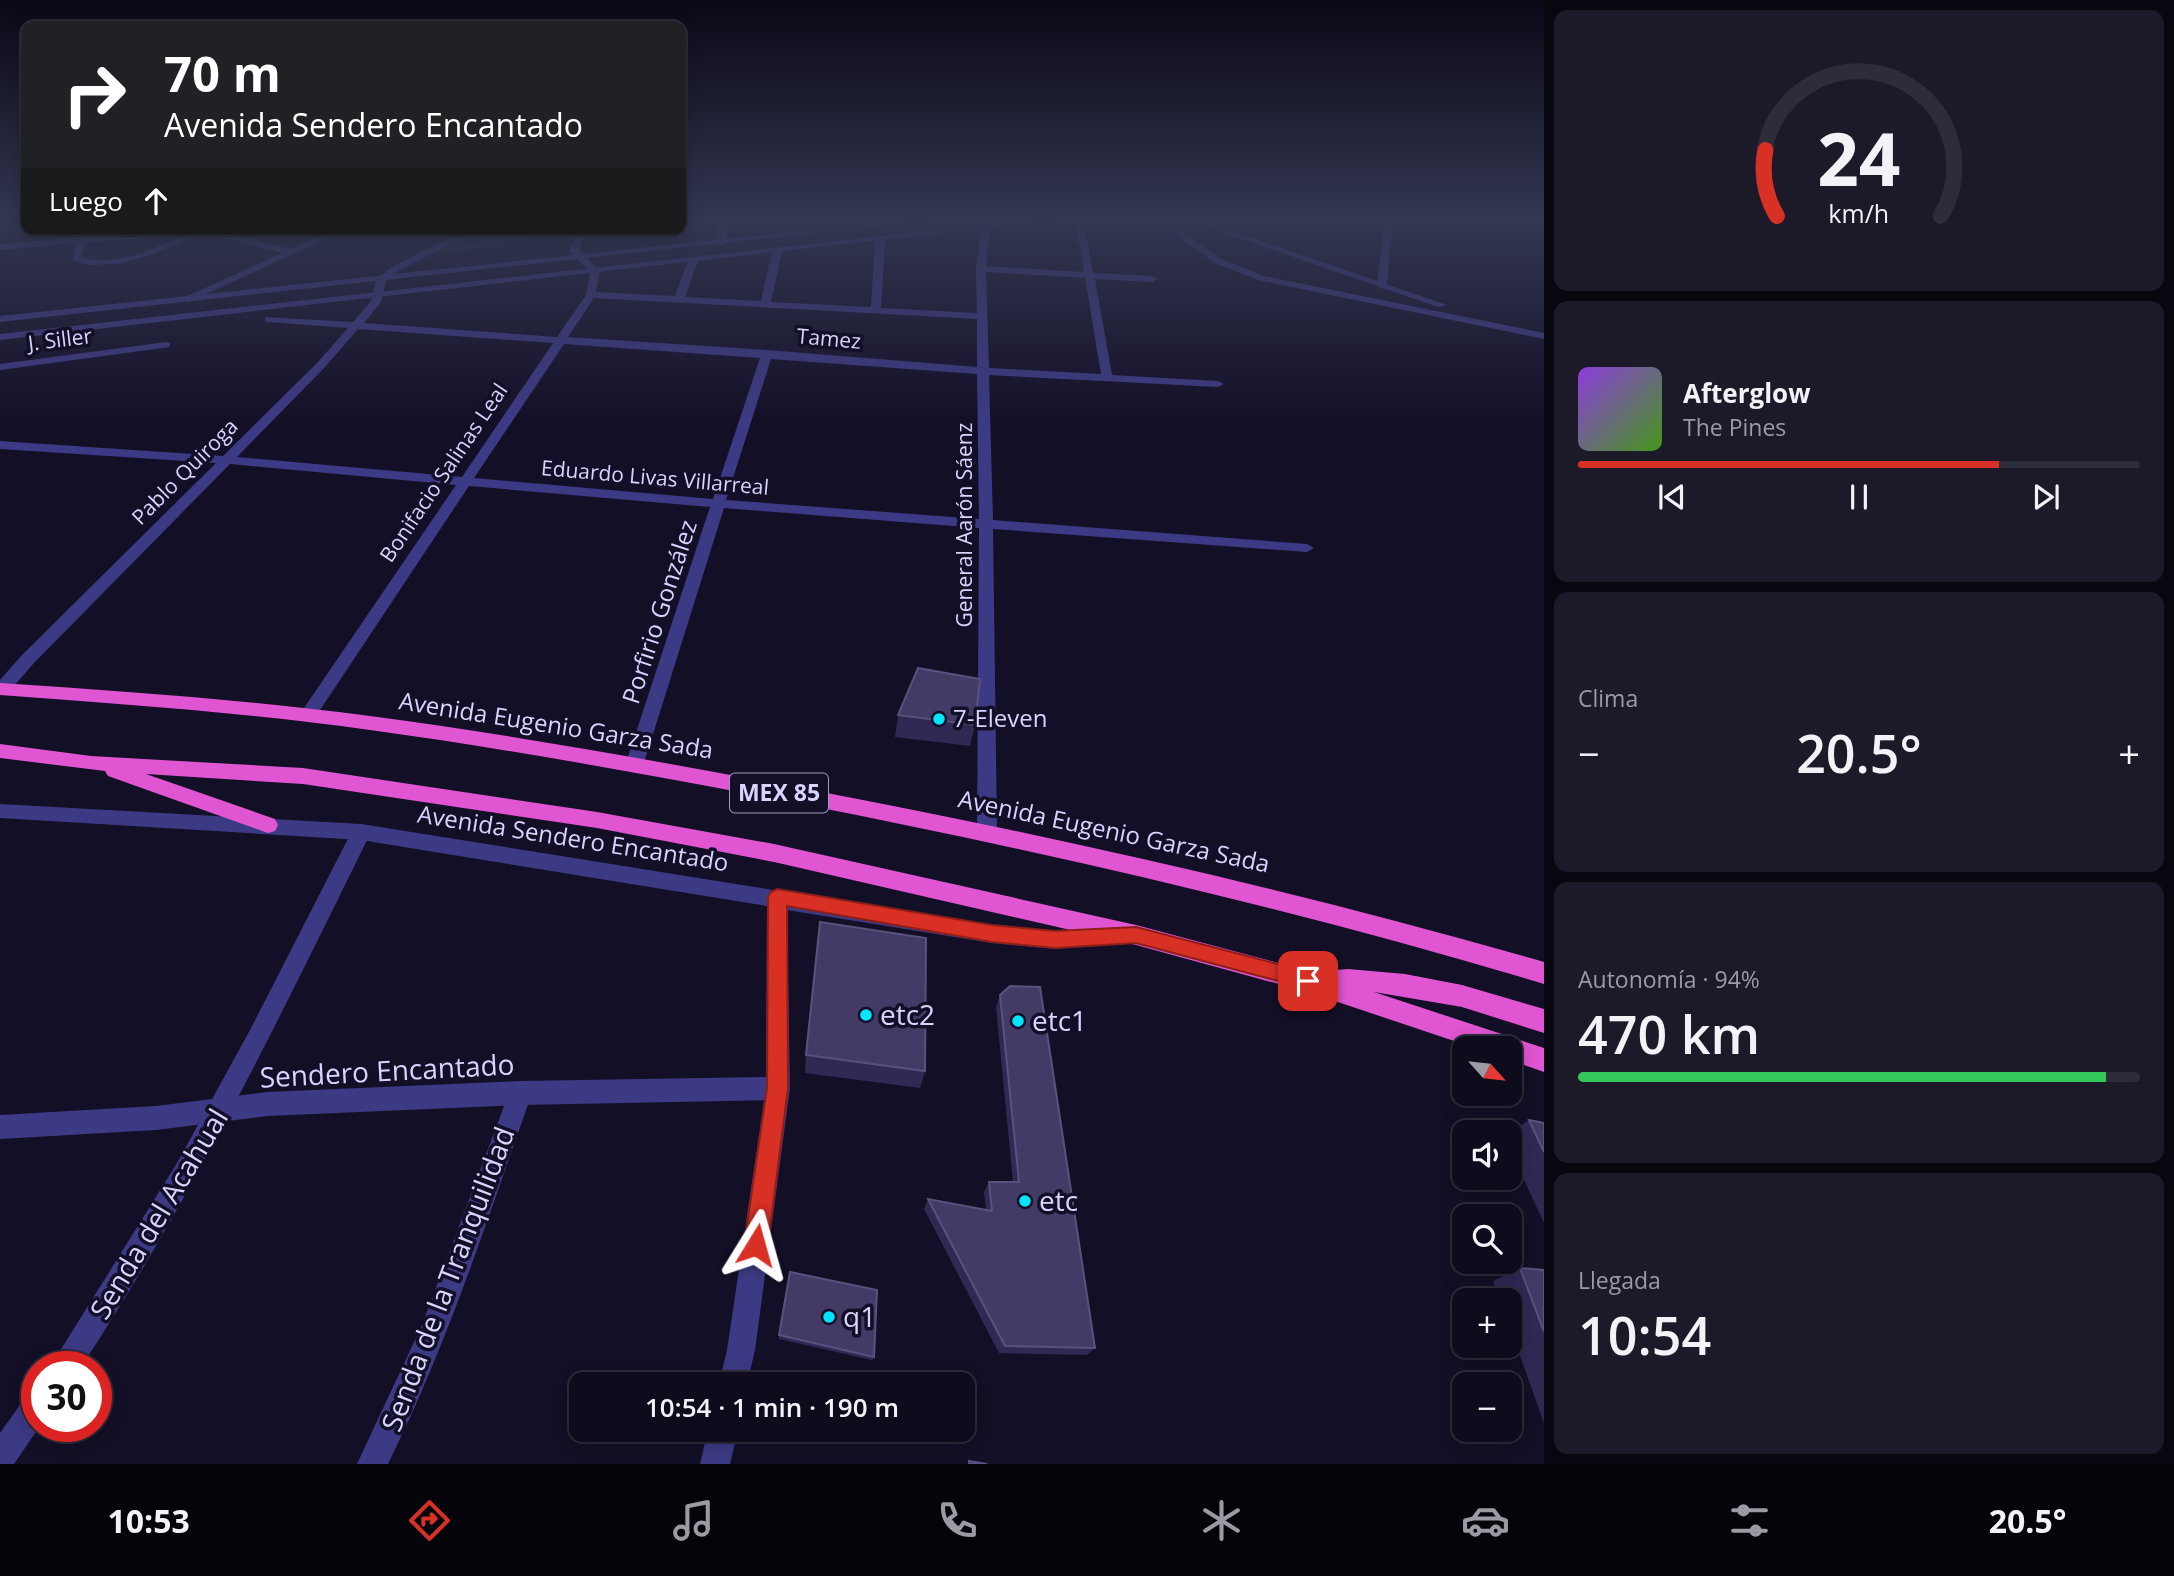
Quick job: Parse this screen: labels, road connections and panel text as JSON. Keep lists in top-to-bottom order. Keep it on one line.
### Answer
{"streets":{"highway":["Avenida Eugenio Garza Sada","MEX 85"],"street":["Tamez","J. Siller","Pablo Quiroga","Bonifacio Salinas Leal","Eduardo Livas Villarreal","General Aarón Sáenz","Porfirio González","Avenida Sendero Encantado","Sendero Encantado","Senda del Acahual","Senda de la Tranquilidad"]},"crossings":[["Tamez","Pablo Quiroga"],["Tamez","Bonifacio Salinas Leal"],["Tamez","General Aarón Sáenz"],["Tamez","Porfirio González"],["Pablo Quiroga","Eduardo Livas Villarreal"],["Pablo Quiroga","Avenida Eugenio Garza Sada"],["Bonifacio Salinas Leal","Eduardo Livas Villarreal"],["Bonifacio Salinas Leal","Avenida Eugenio Garza Sada"],["Eduardo Livas Villarreal","General Aarón Sáenz"],["Eduardo Livas Villarreal","Porfirio González"],["General Aarón Sáenz","Avenida Eugenio Garza Sada"],["Porfirio González","Avenida Eugenio Garza Sada"],["MEX 85","Avenida Sendero Encantado"],["Avenida Sendero Encantado","Senda del Acahual"],["Sendero Encantado","Senda del Acahual"],["Sendero Encantado","Senda de la Tranquilidad"]],"places":["7-Eleven","etc2","etc1","etc","q1"],"north":"bottom right","page":{"turn":["70 m","Avenida Sendero Encantado"],"then":"Luego","song":["Afterglow","The Pines"],"tile":["Clima",["Autonomía · 94%","470 km"],["Llegada","10:54"]],"heat":["−","20.5°","+"],"map_buttons":["+","−"],"limit":"30","trip":"10:54 · 1 min · 190 m","tabs":["10:53","20.5°"],"gauge":["24","km/h"]}}
